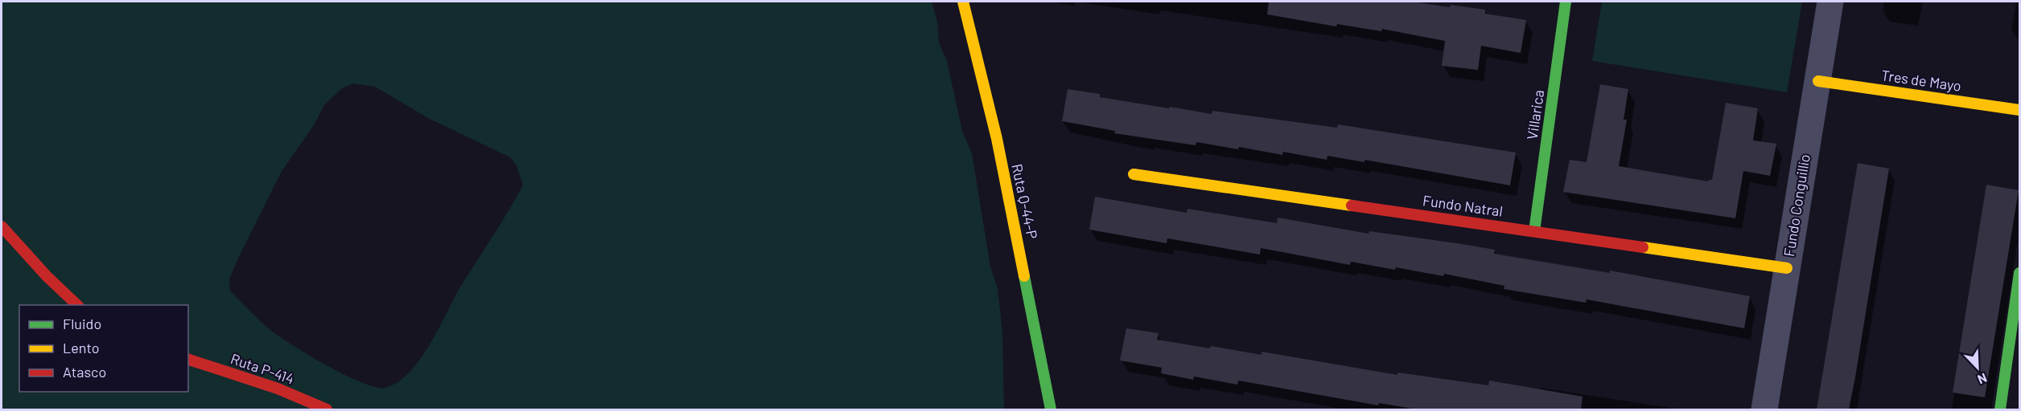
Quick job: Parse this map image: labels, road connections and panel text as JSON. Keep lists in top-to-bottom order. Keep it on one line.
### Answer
{"streets":{"street":["Tres de Mayo","Villarica","Ruta Q-44-P","Fundo Conguillío","Fundo Natral","Ruta P-414"]},"crossings":[["Tres de Mayo","Fundo Conguillío"],["Villarica","Fundo Natral"],["Fundo Conguillío","Fundo Natral"]],"legend":["Fluido","Lento","Atasco"],"north":"bottom right"}
